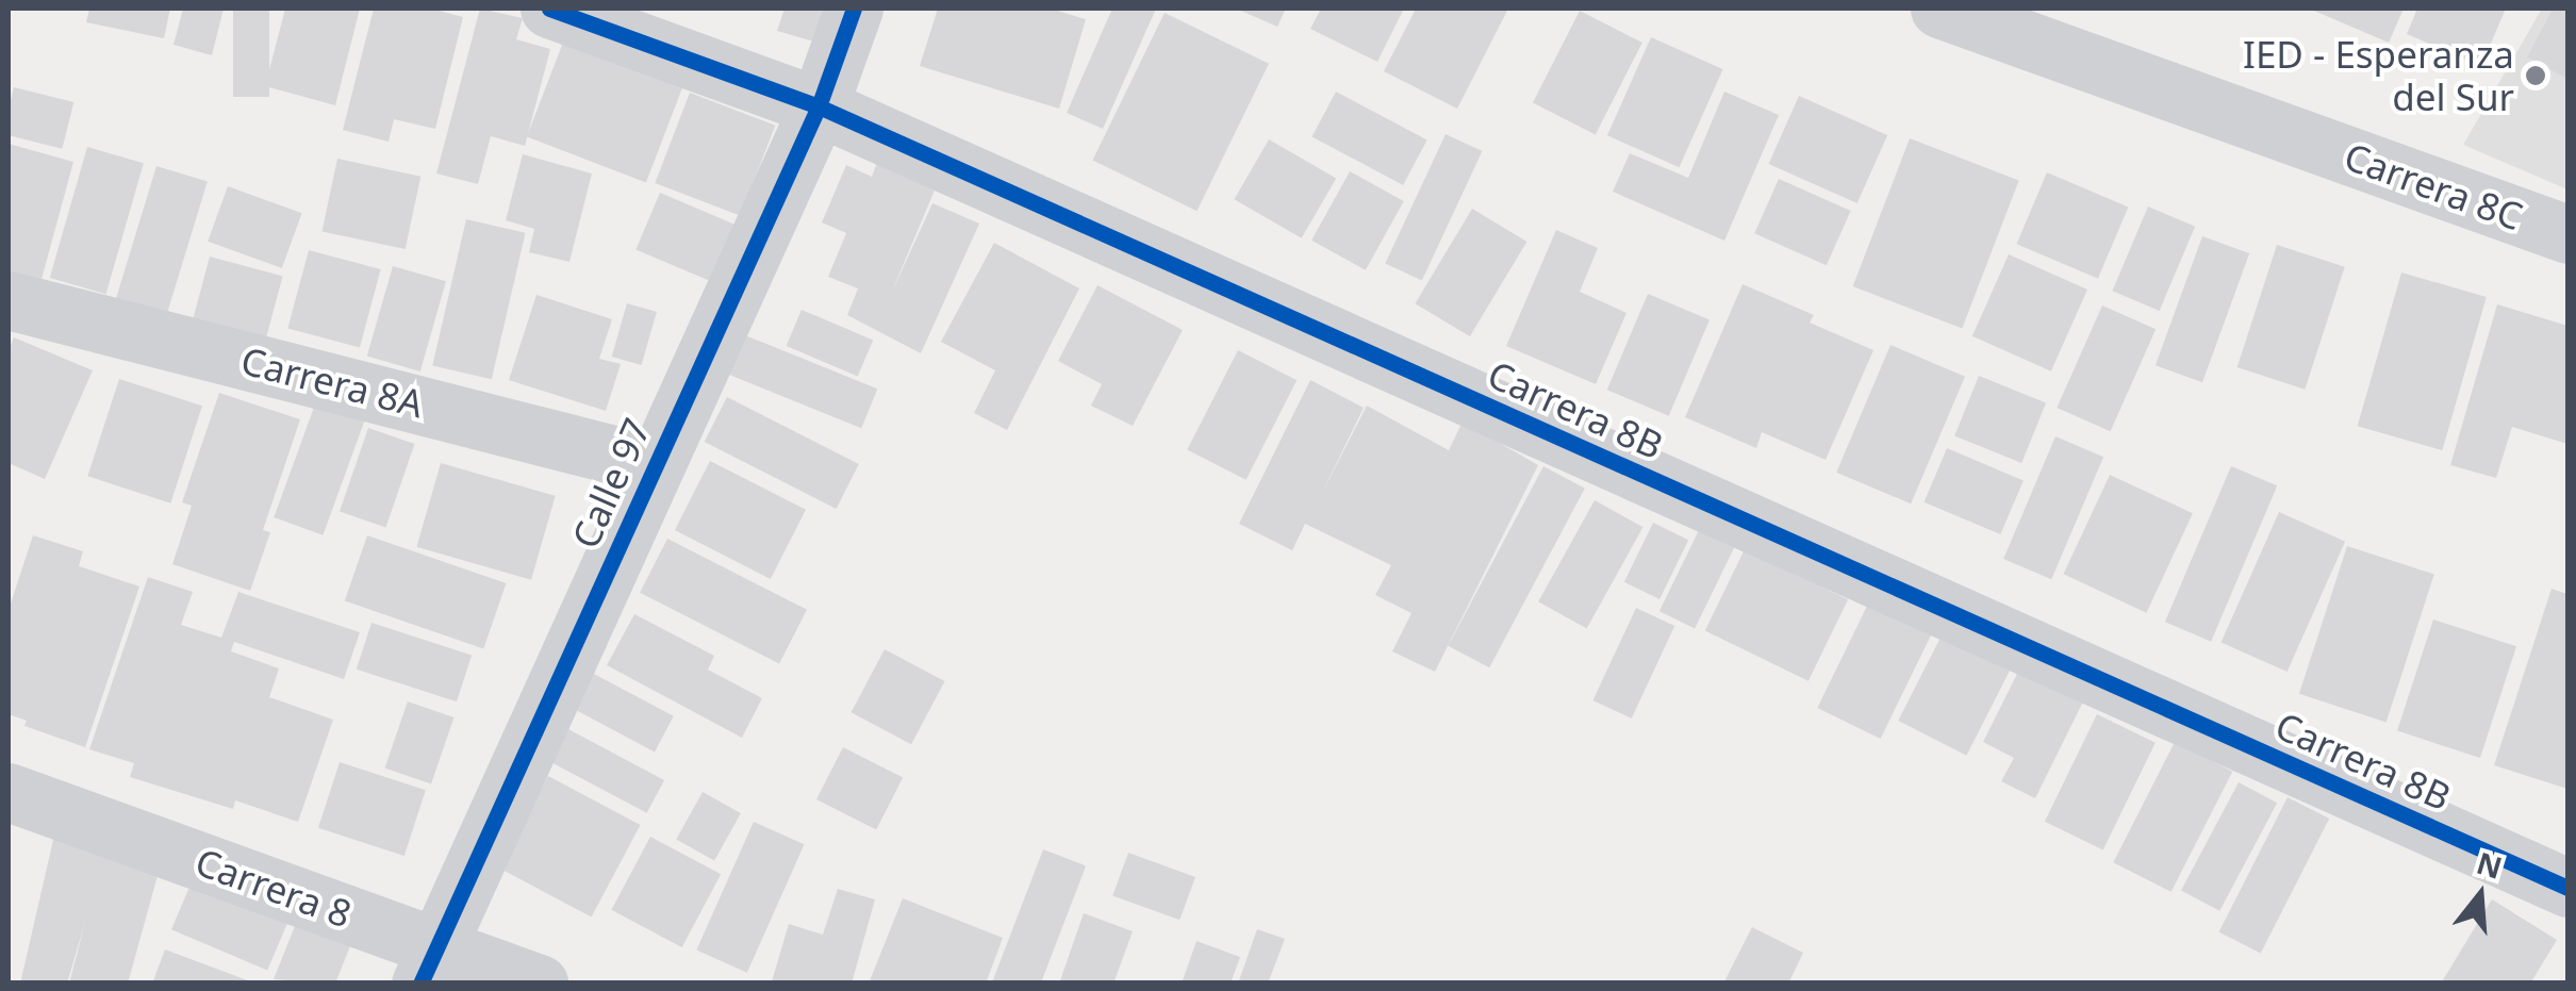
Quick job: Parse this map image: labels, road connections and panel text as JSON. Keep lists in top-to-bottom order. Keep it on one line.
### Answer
{"streets":{"street":["Carrera 8C","Carrera 8A","Carrera 8B","Calle 97","Carrera 8"]},"crossings":[["Carrera 8A","Calle 97"],["Carrera 8B","Calle 97"],["Calle 97","Carrera 8"]],"places":["IED - Esperanza del Sur"],"north":"top"}
